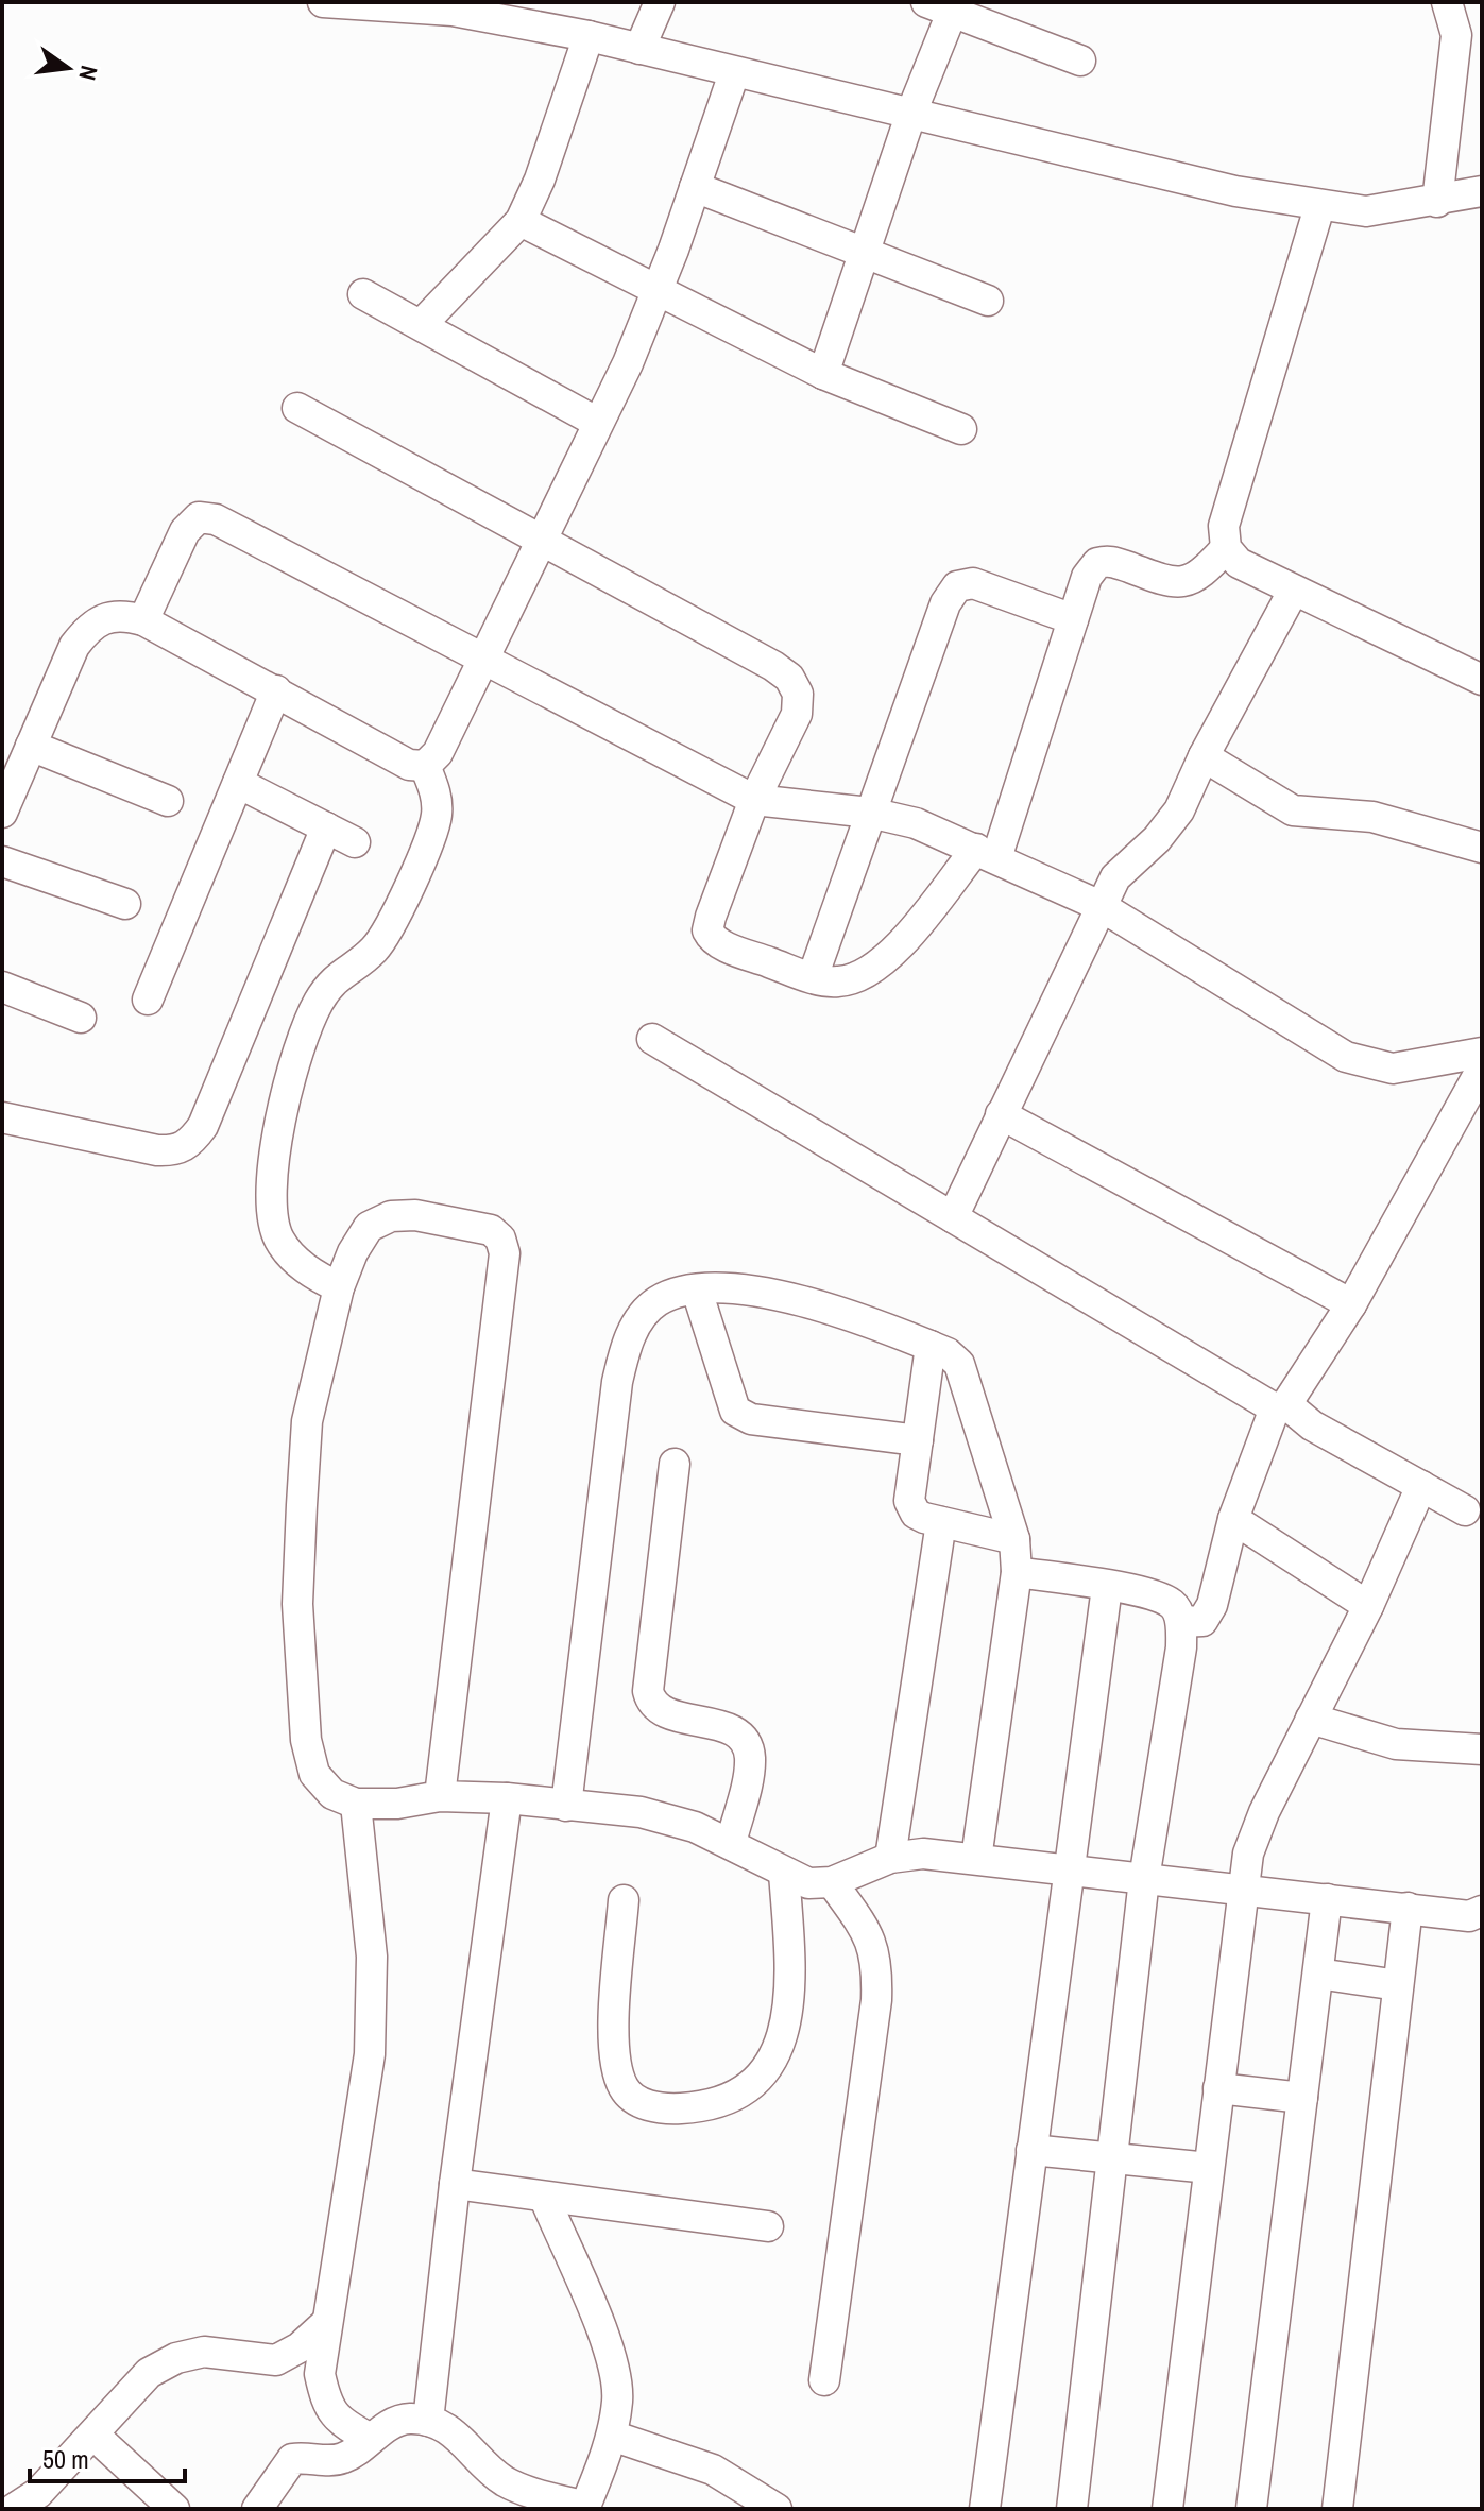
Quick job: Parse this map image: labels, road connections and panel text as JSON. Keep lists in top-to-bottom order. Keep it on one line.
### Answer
{"scale_bar":"50 m","north":"right"}
